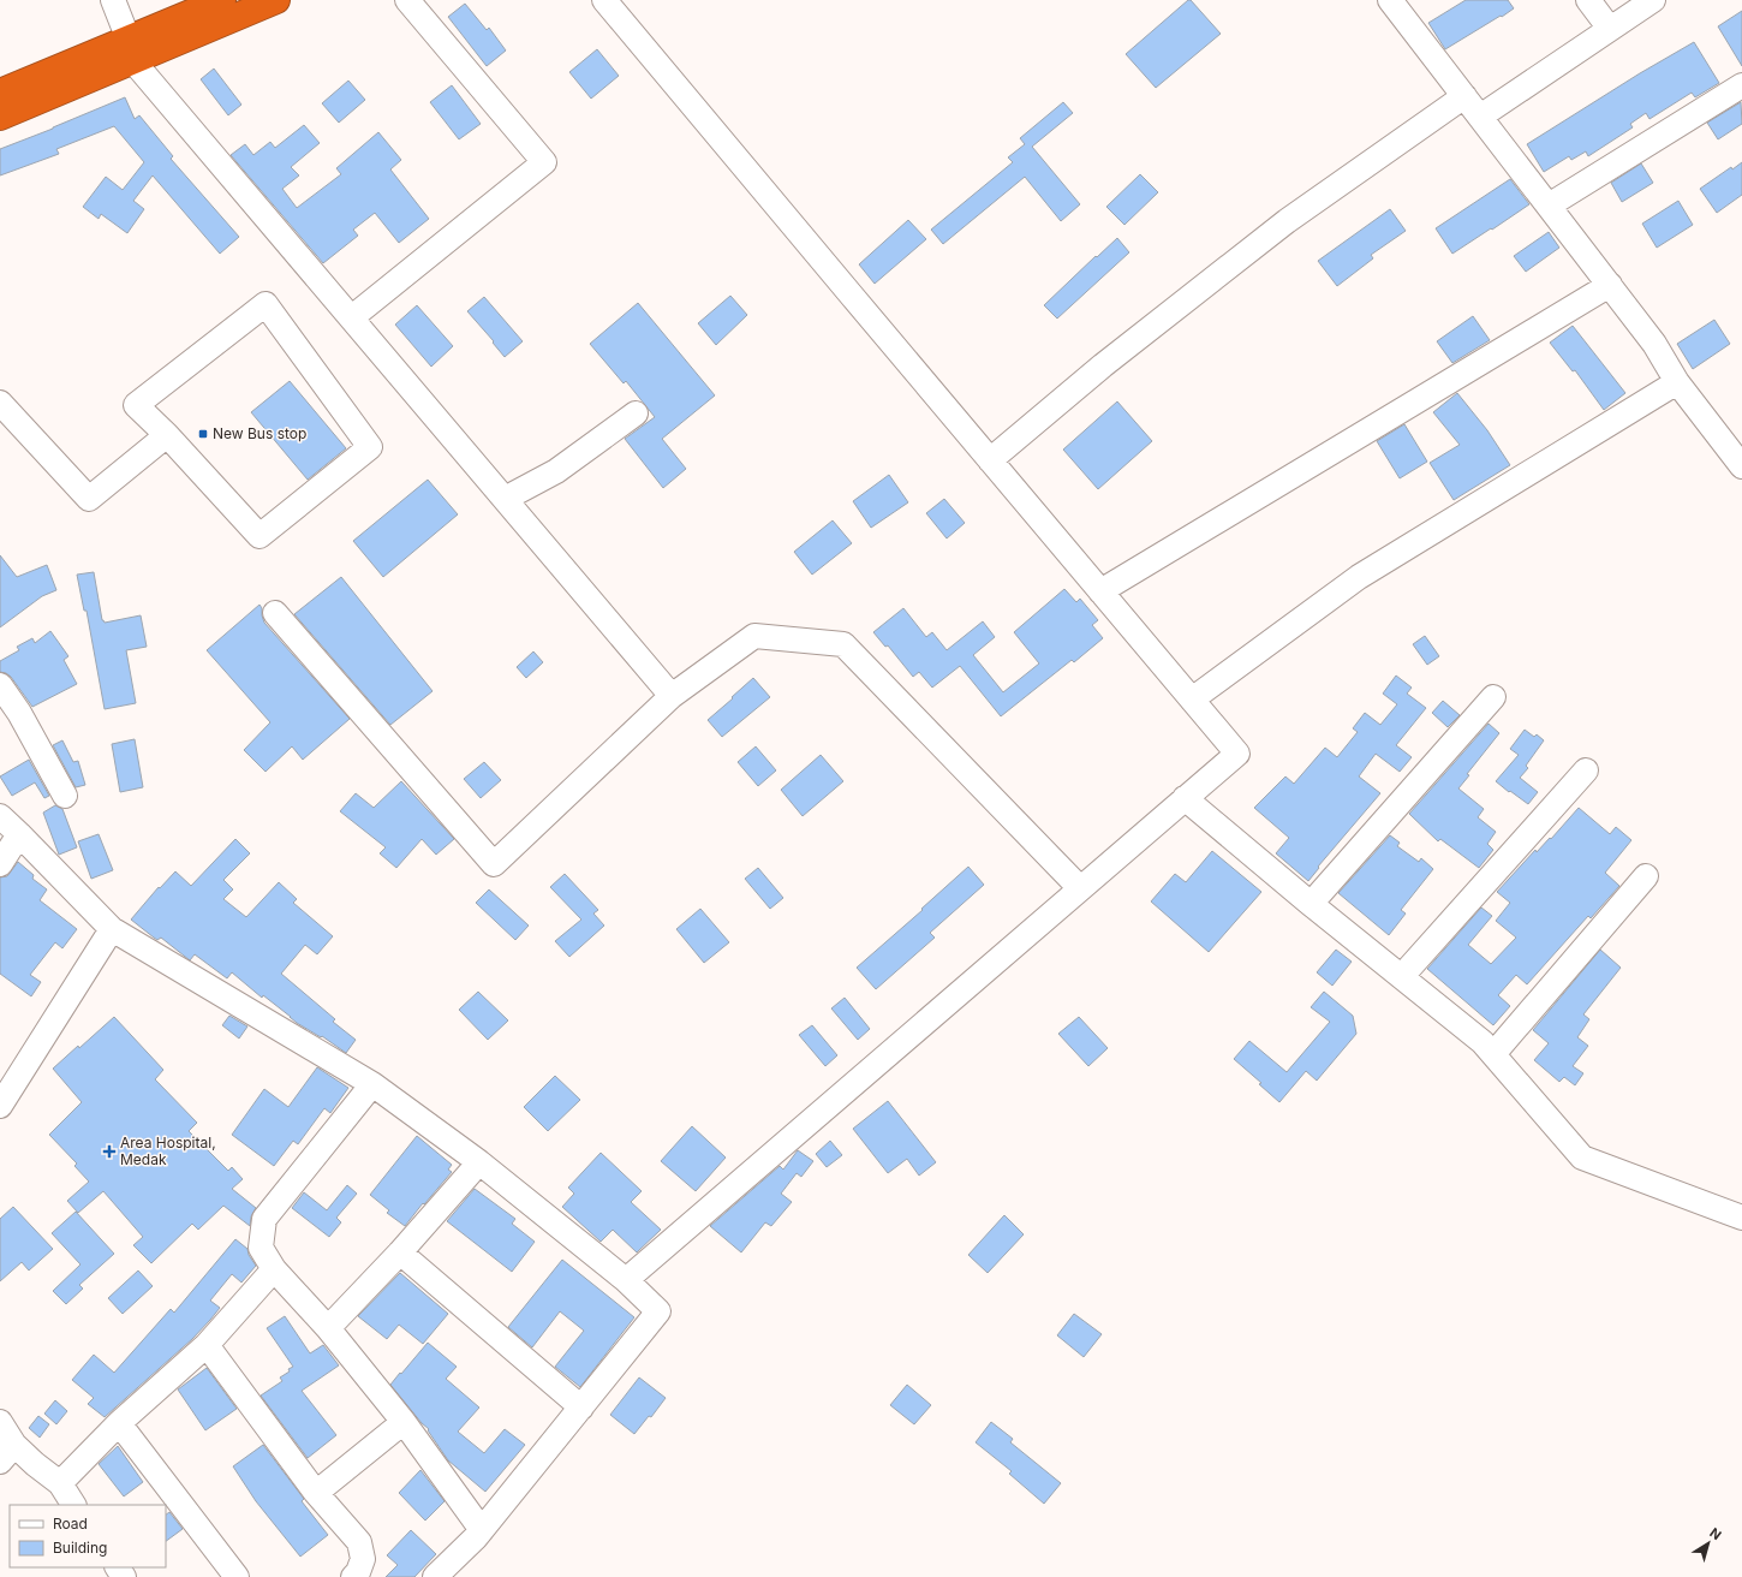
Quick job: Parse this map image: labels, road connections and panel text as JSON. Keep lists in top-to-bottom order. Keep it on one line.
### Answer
{"places":{"transit":["New Bus stop"],"health":["Area Hospital, Medak"]},"legend":["Road","Building"],"north":"top right"}
